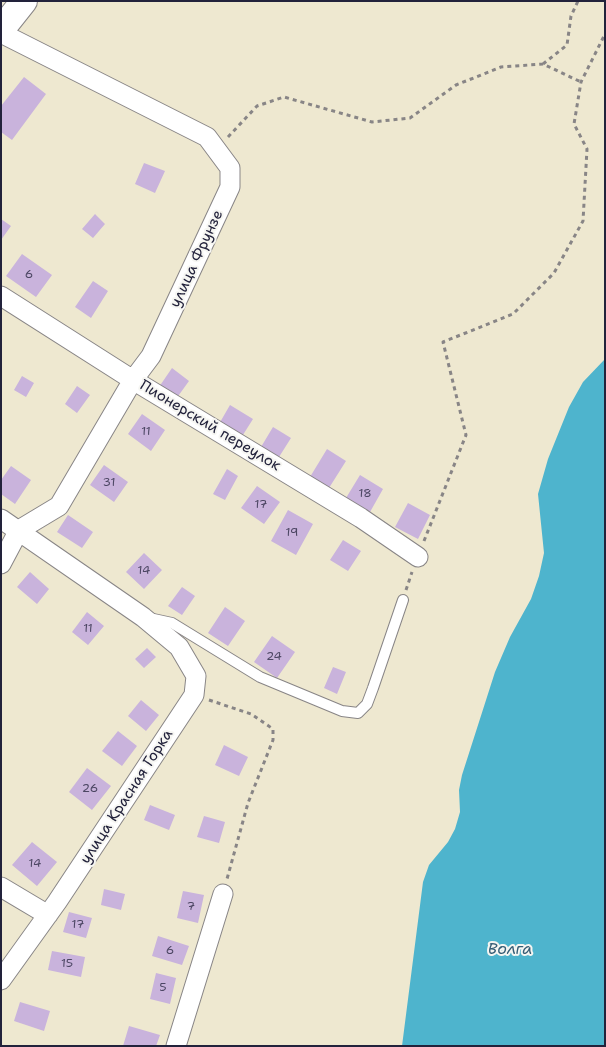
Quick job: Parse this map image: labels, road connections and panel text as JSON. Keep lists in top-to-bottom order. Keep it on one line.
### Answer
{"streets":{"street":["улица Фрунзе","Пионерский переулок","улица Красная Горка"]},"crossings":[["улица Фрунзе","Пионерский переулок"]],"water":["Волга"],"house_numbers":["6","11","31","18","17","19","14","11","24","26","14","7","17","6","15","5"]}
